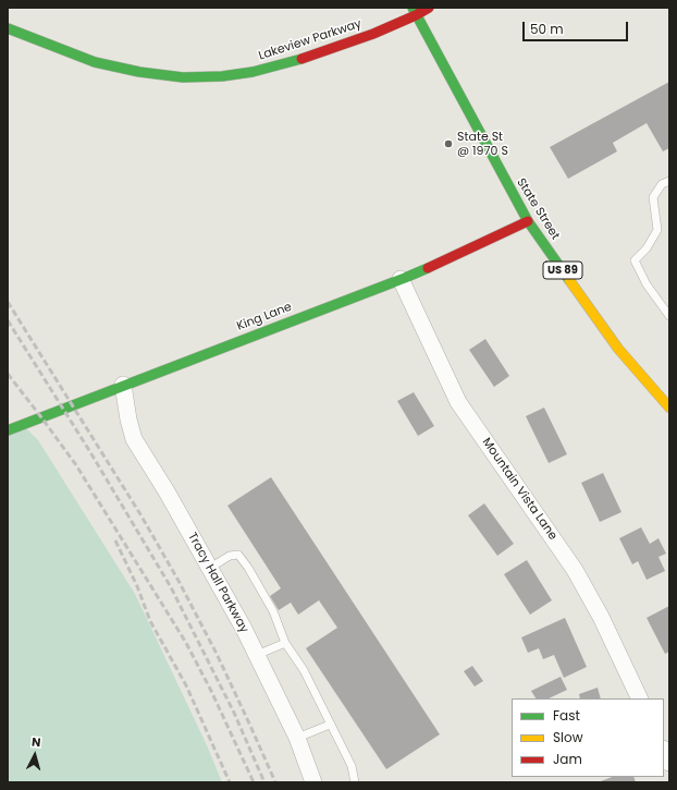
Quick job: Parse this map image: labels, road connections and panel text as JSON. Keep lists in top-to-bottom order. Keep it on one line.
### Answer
{"streets":{"main road":["Lakeview Parkway","State Street","US 89","King Lane"],"street":["Mountain Vista Lane","Tracy Hall Parkway"]},"crossings":[["Lakeview Parkway","State Street"],["State Street","King Lane"],["King Lane","Mountain Vista Lane"],["King Lane","Tracy Hall Parkway"]],"places":["State St @ 1970 S"],"legend":["Fast","Slow","Jam"],"scale_bar":"50 m","north":"top"}
